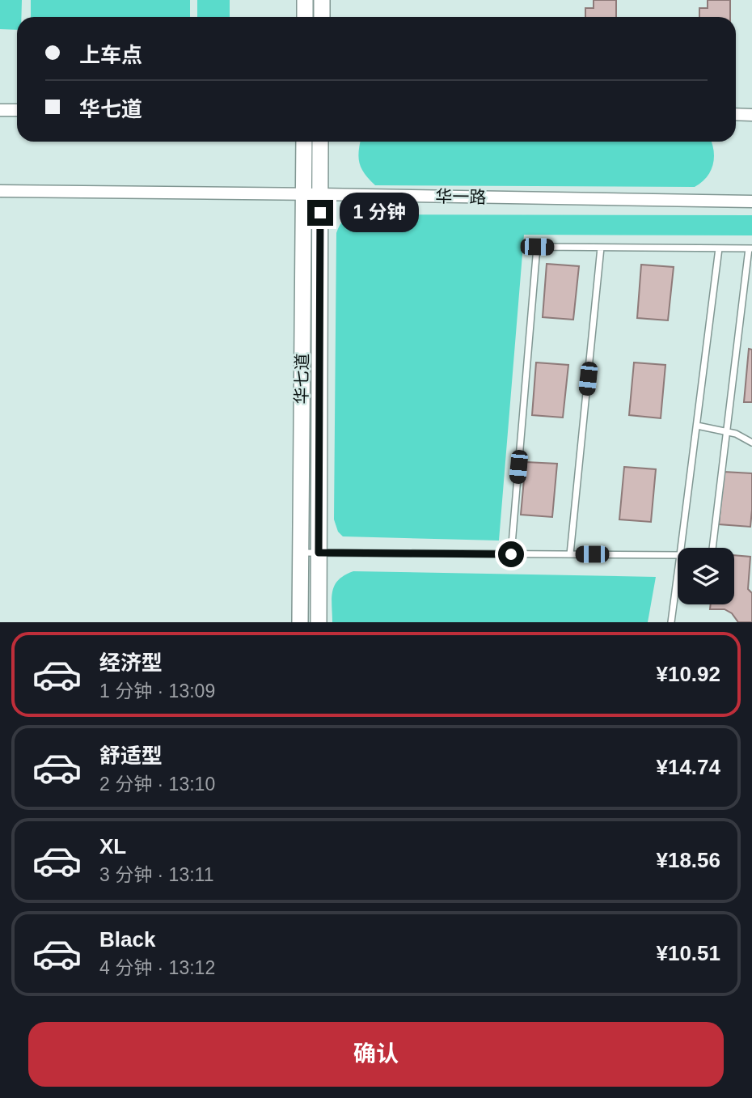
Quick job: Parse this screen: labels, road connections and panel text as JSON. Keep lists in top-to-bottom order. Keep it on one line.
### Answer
{"streets":{"street":["华一路","华七道"]},"crossings":[["华一路","华七道"]],"page":{"banner":["上车点","华七道"],"bubble":"1 分钟","list":[{"name":"经济型","note":"1 分钟 · 13:09","value":"¥10.92"},{"name":"舒适型","note":"2 分钟 · 13:10","value":"¥14.74"},{"name":"XL","note":"3 分钟 · 13:11","value":"¥18.56"},{"name":"Black","note":"4 分钟 · 13:12","value":"¥10.51"}],"buttons":"确认"}}
